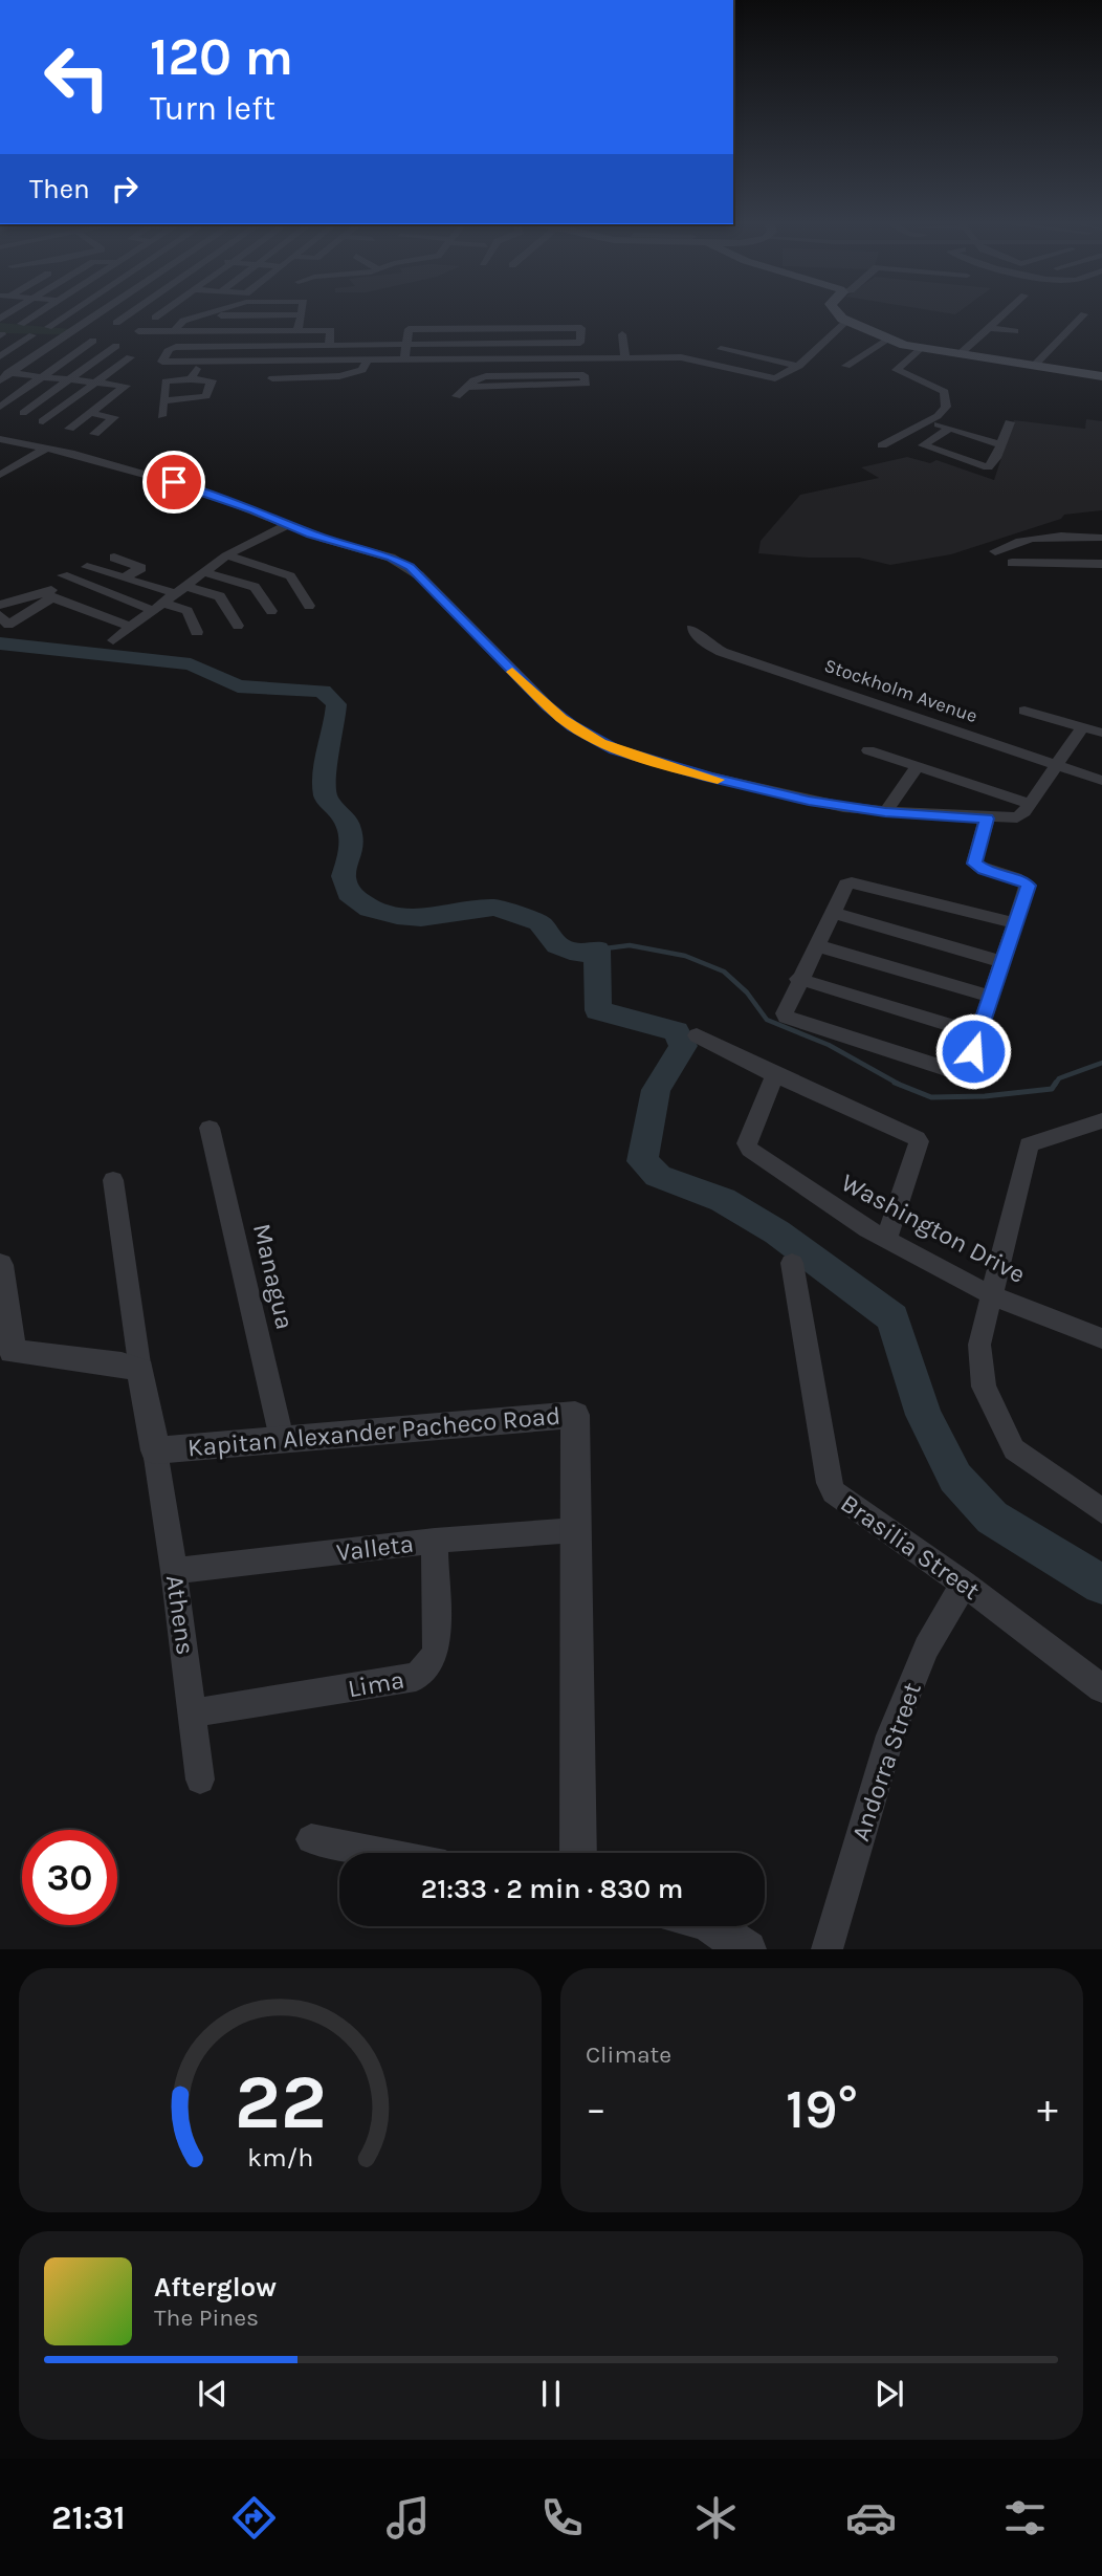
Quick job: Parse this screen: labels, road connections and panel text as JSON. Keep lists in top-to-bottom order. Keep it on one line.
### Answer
{"streets":{"street":["Stockholm Avenue","Washington Drive","Managua","Kapitan Alexander Pacheco Road","Brasilia Street","Valleta","Athens","Lima","Andorra Street"]},"crossings":[["Managua","Kapitan Alexander Pacheco Road"],["Kapitan Alexander Pacheco Road","Valleta"],["Kapitan Alexander Pacheco Road","Athens"],["Brasilia Street","Andorra Street"],["Valleta","Athens"],["Valleta","Lima"],["Athens","Lima"]],"page":{"turn":["120 m","Turn left"],"then":"Then","limit":"30","trip":"21:33 · 2 min · 830 m","tile":"Climate","heat":["−","19°","+"],"song":["Afterglow","The Pines"],"tabs":"21:31","gauge":["22","km/h"]}}
